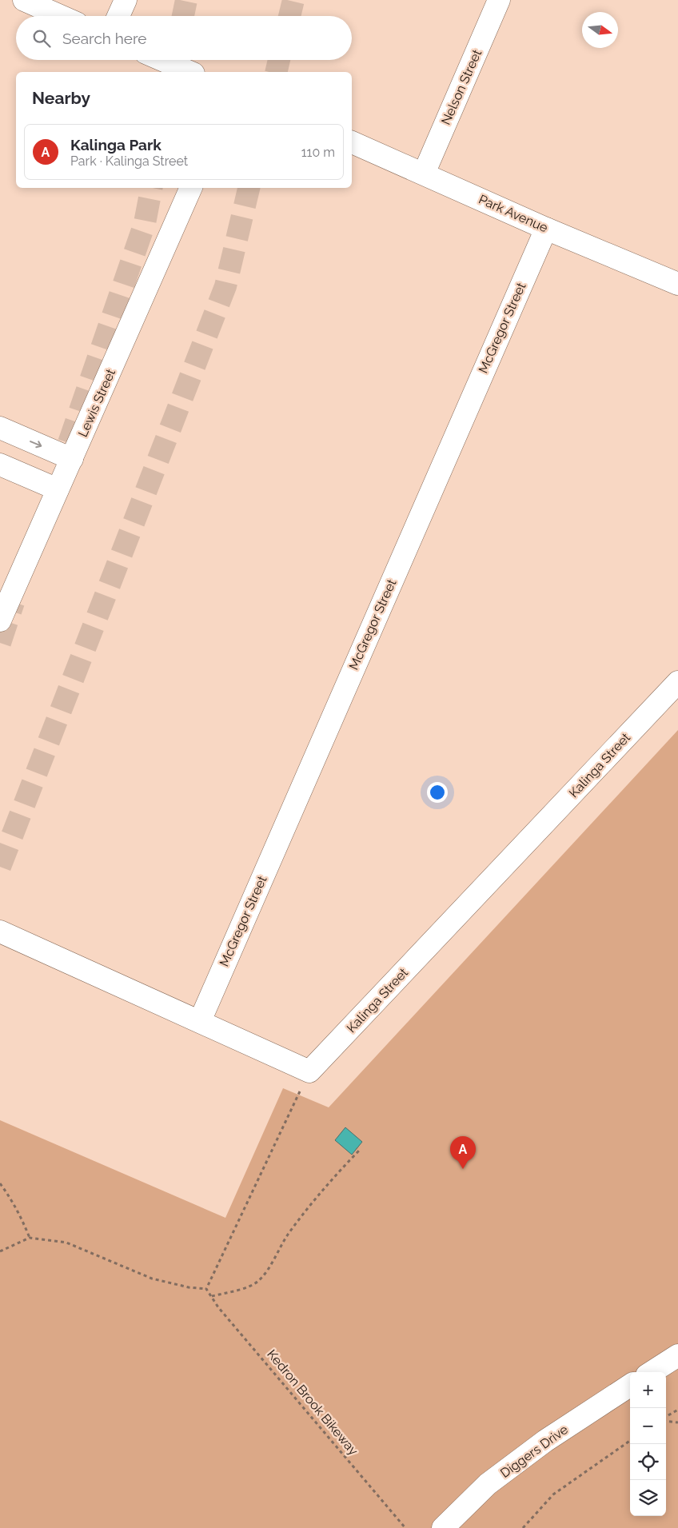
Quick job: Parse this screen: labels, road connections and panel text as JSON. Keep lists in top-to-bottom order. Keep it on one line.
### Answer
{"streets":{"street":["Nelson Street","Park Avenue","McGregor Street","Lewis Street","Kalinga Street","Diggers Drive"],"path":["Kedron Brook Bikeway"]},"crossings":[["Nelson Street","Park Avenue"],["Park Avenue","McGregor Street"]],"north":"right","page":{"search":"Search here","heading":"Nearby","list":[{"mark":"A","name":"Kalinga Park","note":"Park · Kalinga Street","value":"110 m"}],"pins":"A","map_buttons":["+","−"]}}
